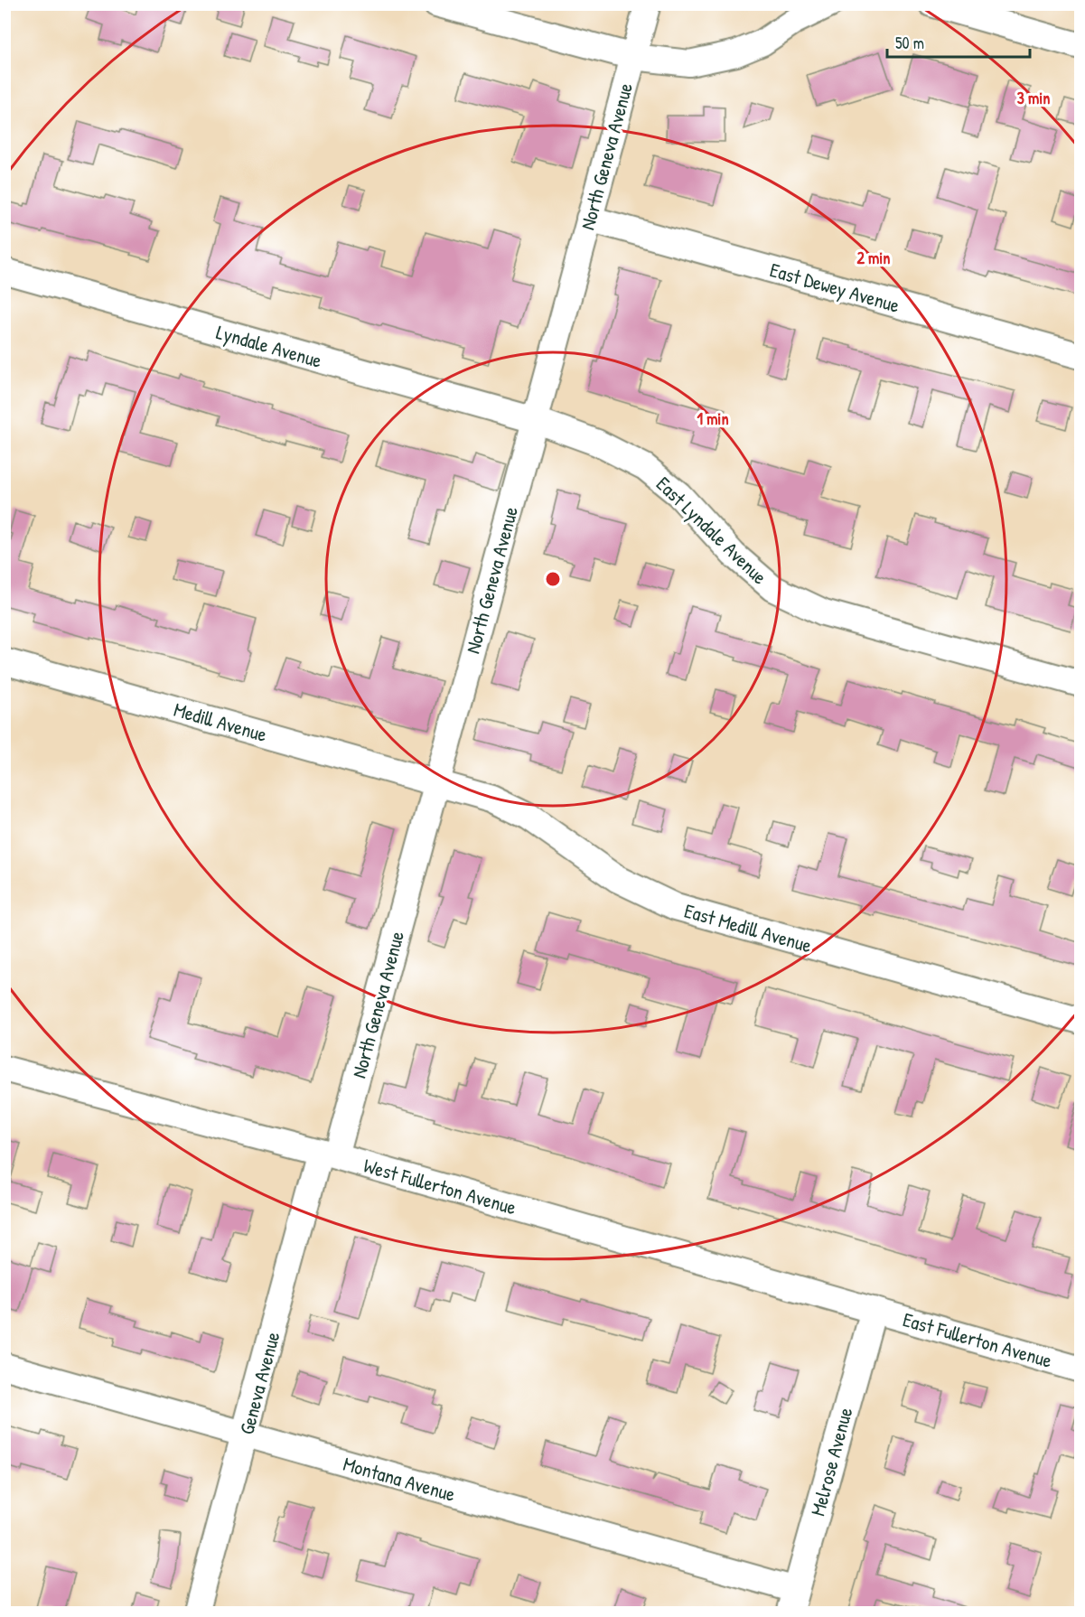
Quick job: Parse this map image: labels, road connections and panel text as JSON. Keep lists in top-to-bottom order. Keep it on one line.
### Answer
{"streets":{"street":["North Geneva Avenue","East Dewey Avenue","Lyndale Avenue","East Lyndale Avenue","Medill Avenue","East Medill Avenue","West Fullerton Avenue","East Fullerton Avenue","Geneva Avenue","Melrose Avenue","Montana Avenue"]},"crossings":[["North Geneva Avenue","East Dewey Avenue"],["North Geneva Avenue","Lyndale Avenue"],["North Geneva Avenue","East Lyndale Avenue"],["North Geneva Avenue","Medill Avenue"],["North Geneva Avenue","East Medill Avenue"],["North Geneva Avenue","West Fullerton Avenue"],["North Geneva Avenue","Geneva Avenue"],["Lyndale Avenue","East Lyndale Avenue"],["Medill Avenue","East Medill Avenue"],["West Fullerton Avenue","East Fullerton Avenue"],["West Fullerton Avenue","Geneva Avenue"],["West Fullerton Avenue","Melrose Avenue"],["East Fullerton Avenue","Melrose Avenue"],["Geneva Avenue","Montana Avenue"],["Melrose Avenue","Montana Avenue"]],"scale_bar":"50 m","rings":["3 min","2 min","1 min"]}
